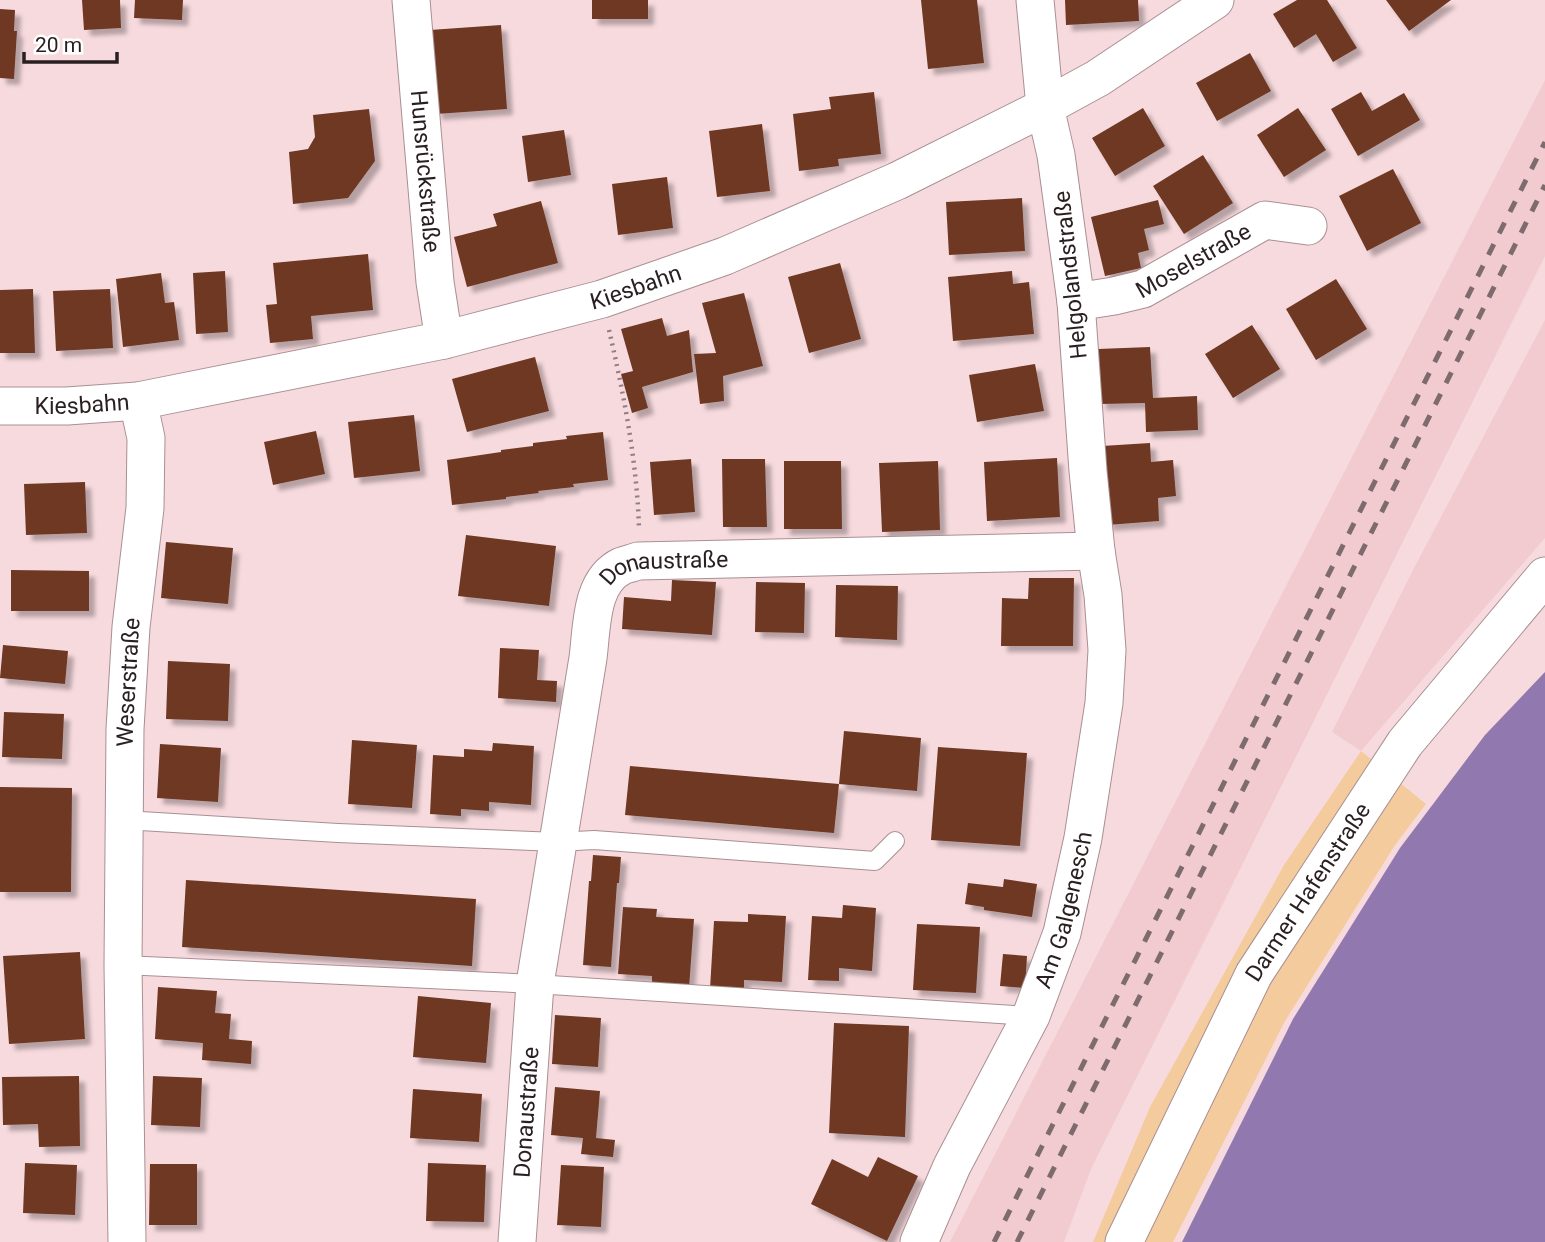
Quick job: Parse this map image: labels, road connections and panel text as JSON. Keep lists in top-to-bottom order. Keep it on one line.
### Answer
{"streets":{"street":["Hunsrückstraße","Moselstraße","Helgolandstraße","Kiesbahn","Donaustraße","Weserstraße","Darmer Hafenstraße","Am Galgenesch"]},"crossings":[["Hunsrückstraße","Kiesbahn"],["Moselstraße","Helgolandstraße"],["Helgolandstraße","Kiesbahn"],["Helgolandstraße","Donaustraße"],["Helgolandstraße","Am Galgenesch"],["Kiesbahn","Weserstraße"],["Donaustraße","Am Galgenesch"]],"scale_bar":"20 m"}
